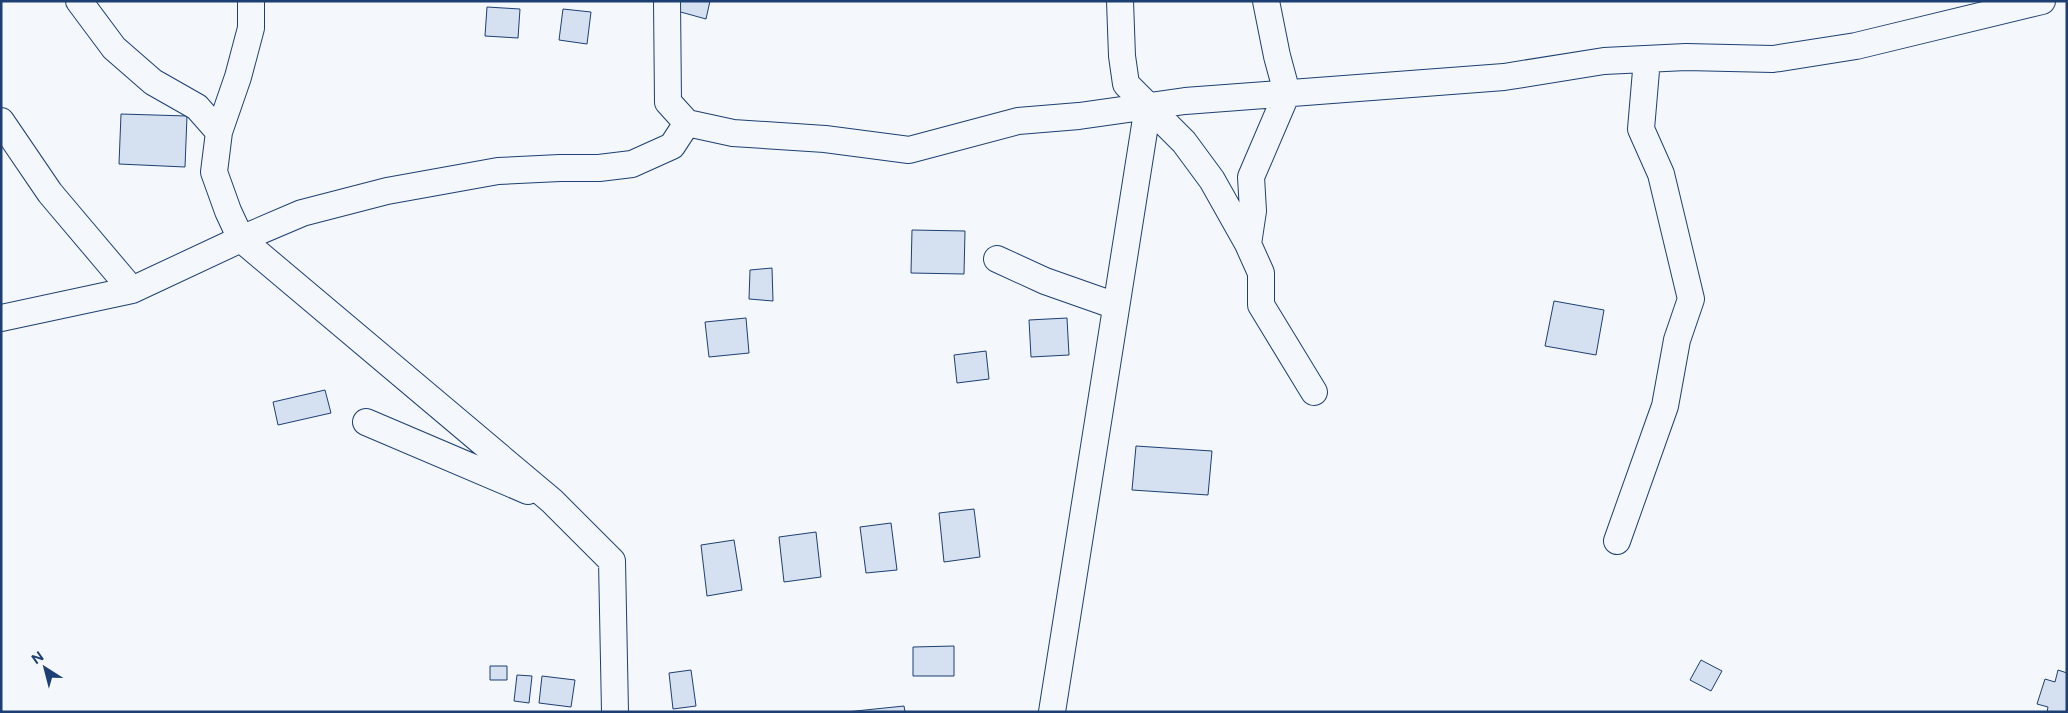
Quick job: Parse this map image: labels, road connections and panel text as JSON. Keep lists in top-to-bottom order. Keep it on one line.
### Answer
{"north":"top left"}
